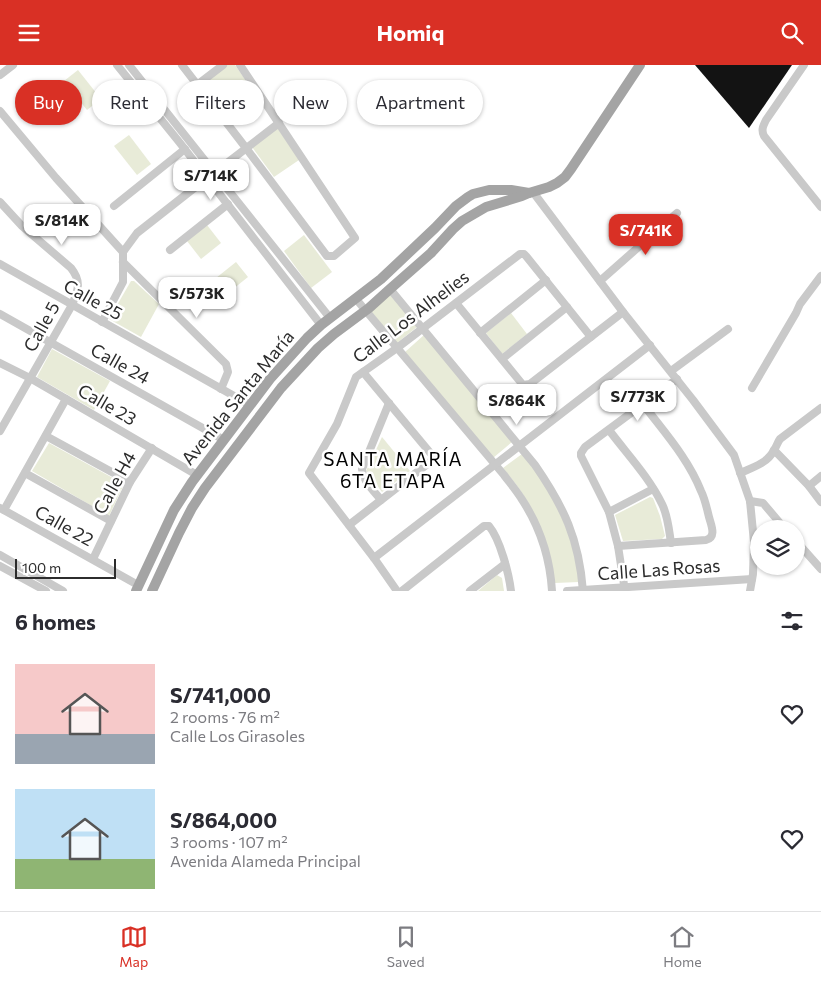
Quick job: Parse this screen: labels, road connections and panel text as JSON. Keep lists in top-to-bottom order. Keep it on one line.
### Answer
{"streets":{"main road":["Avenida Santa María"],"street":["Calle 25","Calle Los Alhelies","Calle 5","Calle 24","Calle 23","Calle H4","Calle 22","Calle Las Rosas"]},"crossings":[["Calle 25","Calle 5"],["Calle 25","Avenida Santa María"],["Calle 5","Calle 24"],["Calle 5","Calle 23"],["Calle 24","Avenida Santa María"],["Avenida Santa María","Calle 23"],["Avenida Santa María","Calle 22"],["Calle 23","Calle H4"],["Calle H4","Calle 22"]],"districts":["SANTA MARÍA 6TA ETAPA"],"scale_bar":"100 m","page":{"header":"Homiq","chip":["Buy","Rent","Filters","New","Apartment"],"price":["S/714K","S/814K","S/741K","S/573K","S/773K","S/864K"],"scale":"100 m","heading":"6 homes","list":[{"name":"S/741,000","note":"2 rooms · 76 m² · Calle Los Girasoles"},{"name":"S/864,000","note":"3 rooms · 107 m² · Avenida Alameda Principal"}],"tabs":["Map","Saved","Home"]}}
